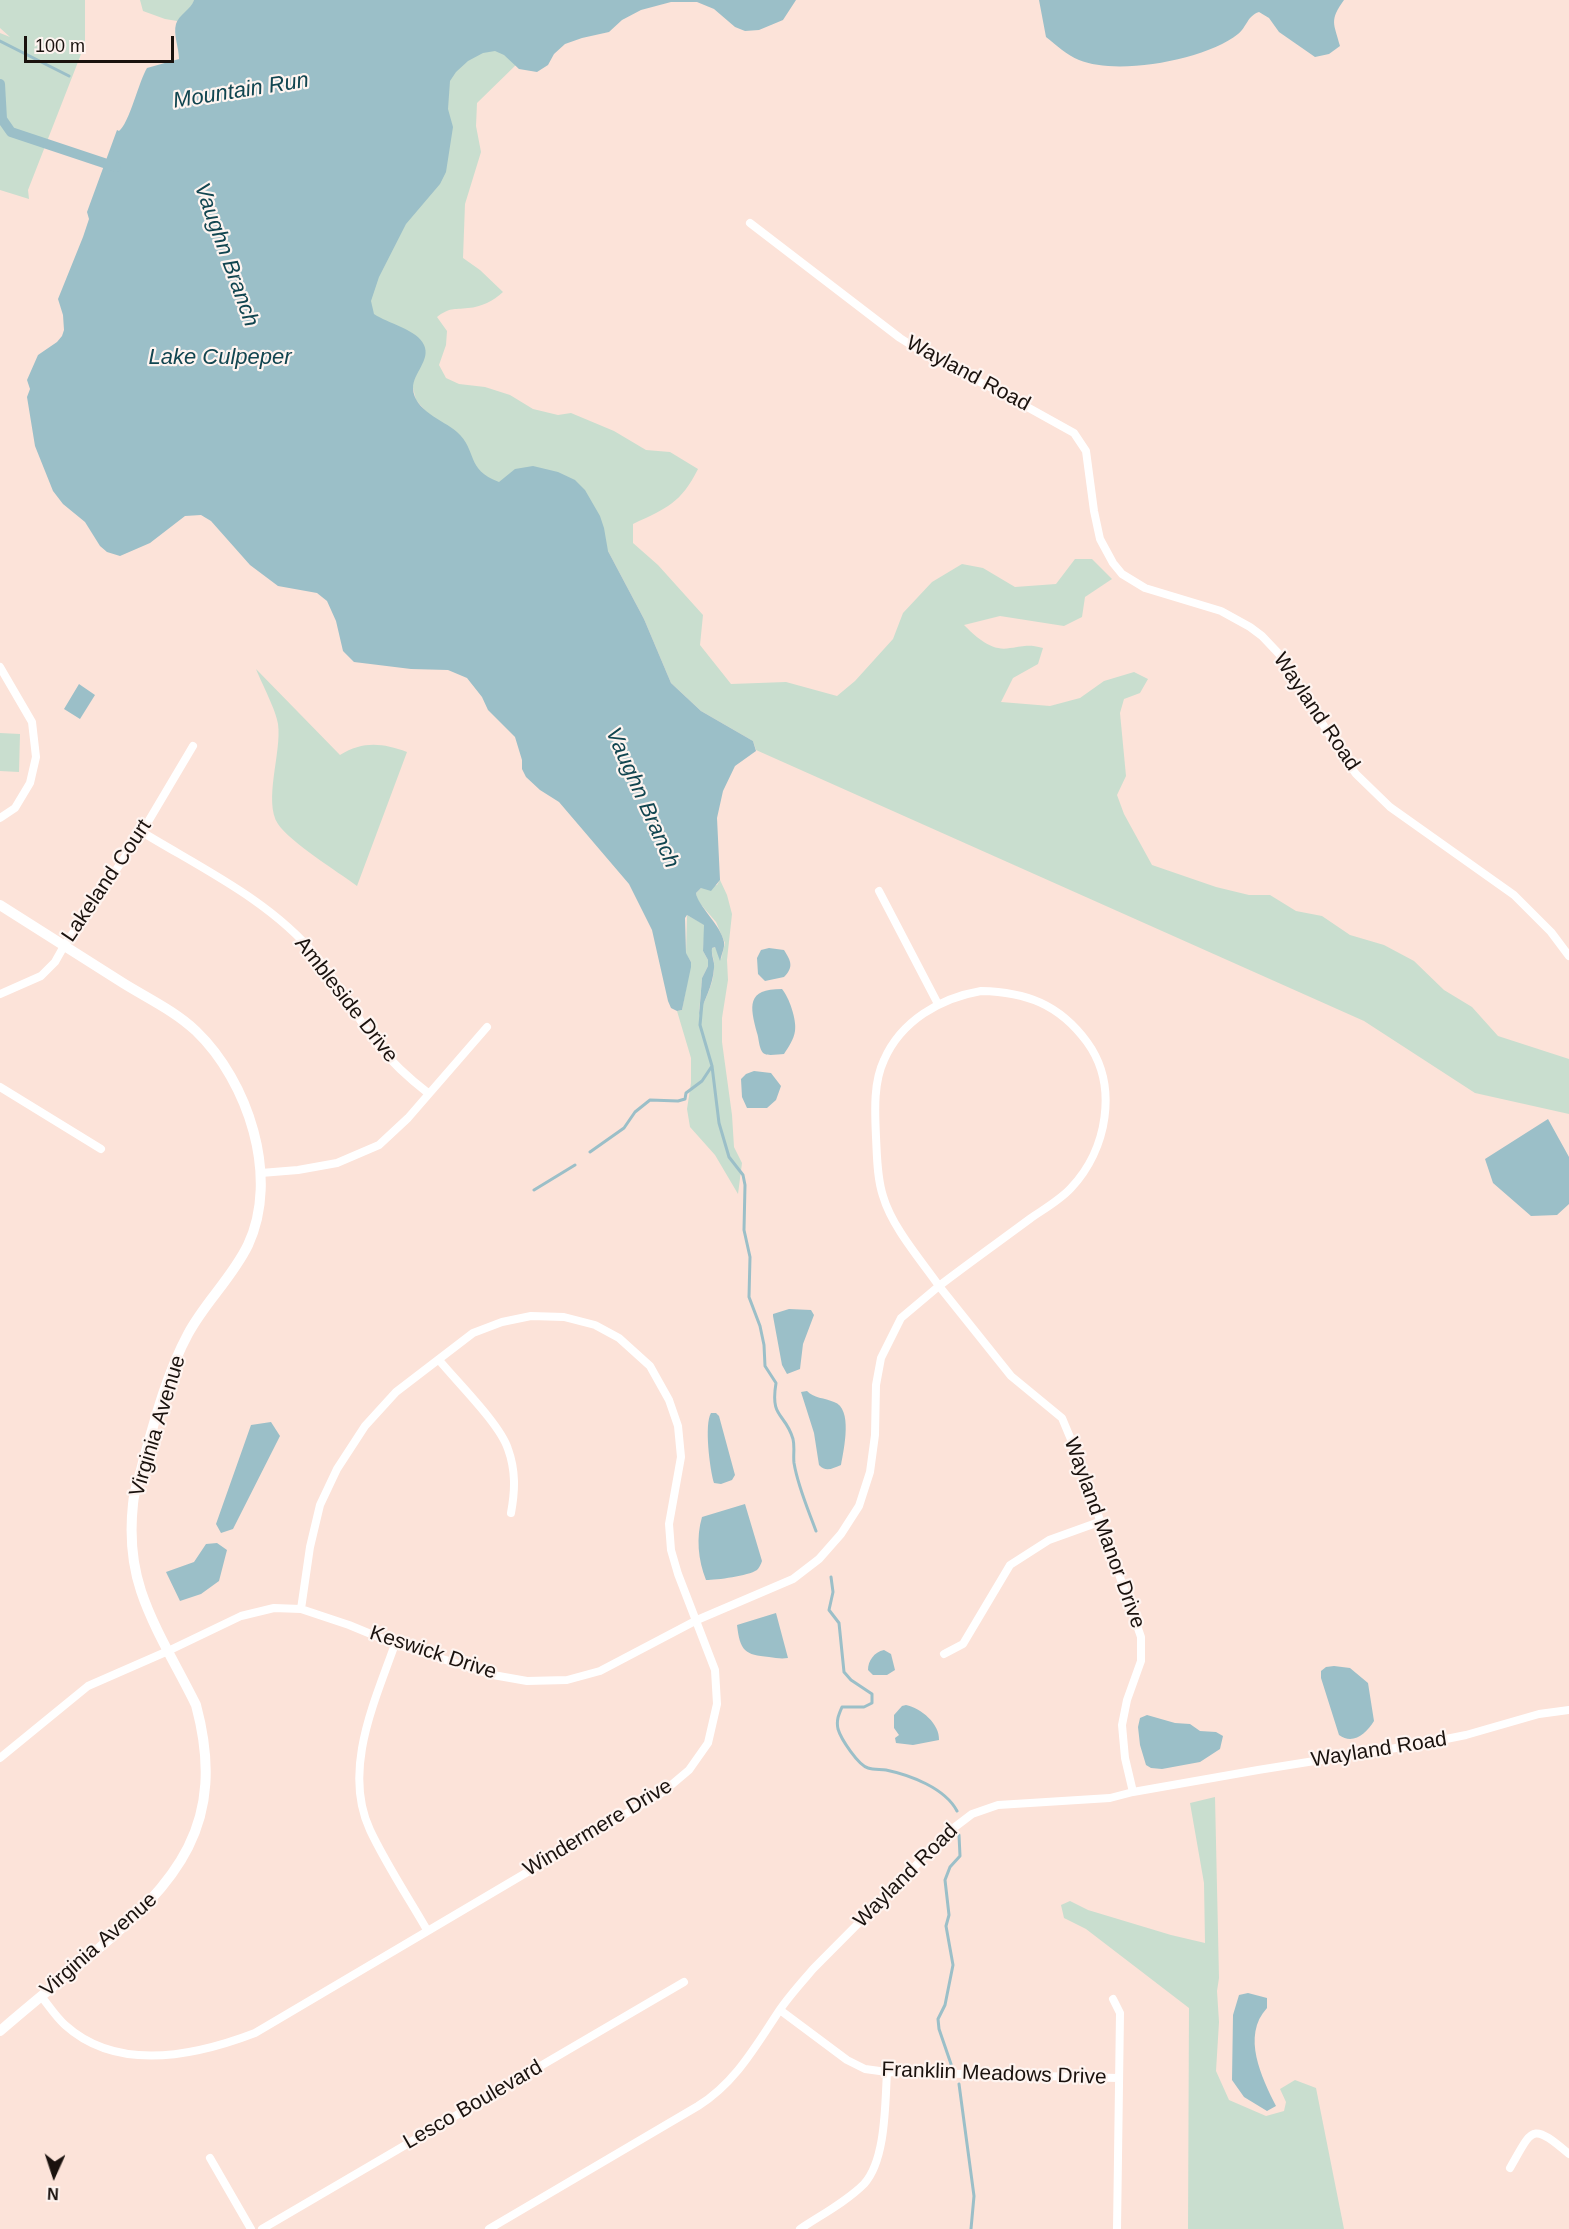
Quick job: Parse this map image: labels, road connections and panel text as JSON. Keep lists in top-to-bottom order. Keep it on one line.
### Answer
{"streets":{"street":["Wayland Road","Lakeland Court","Ambleside Drive","Virginia Avenue","Wayland Manor Drive","Keswick Drive","Windermere Drive","Franklin Meadows Drive","Lesco Boulevard"]},"crossings":[["Wayland Road","Wayland Manor Drive"],["Wayland Road","Franklin Meadows Drive"],["Lakeland Court","Ambleside Drive"],["Lakeland Court","Virginia Avenue"],["Virginia Avenue","Keswick Drive"],["Virginia Avenue","Windermere Drive"],["Wayland Manor Drive","Keswick Drive"],["Keswick Drive","Windermere Drive"]],"water":["Mountain Run","Vaughn Branch","Lake Culpeper"],"scale_bar":"100 m","north":"bottom"}
